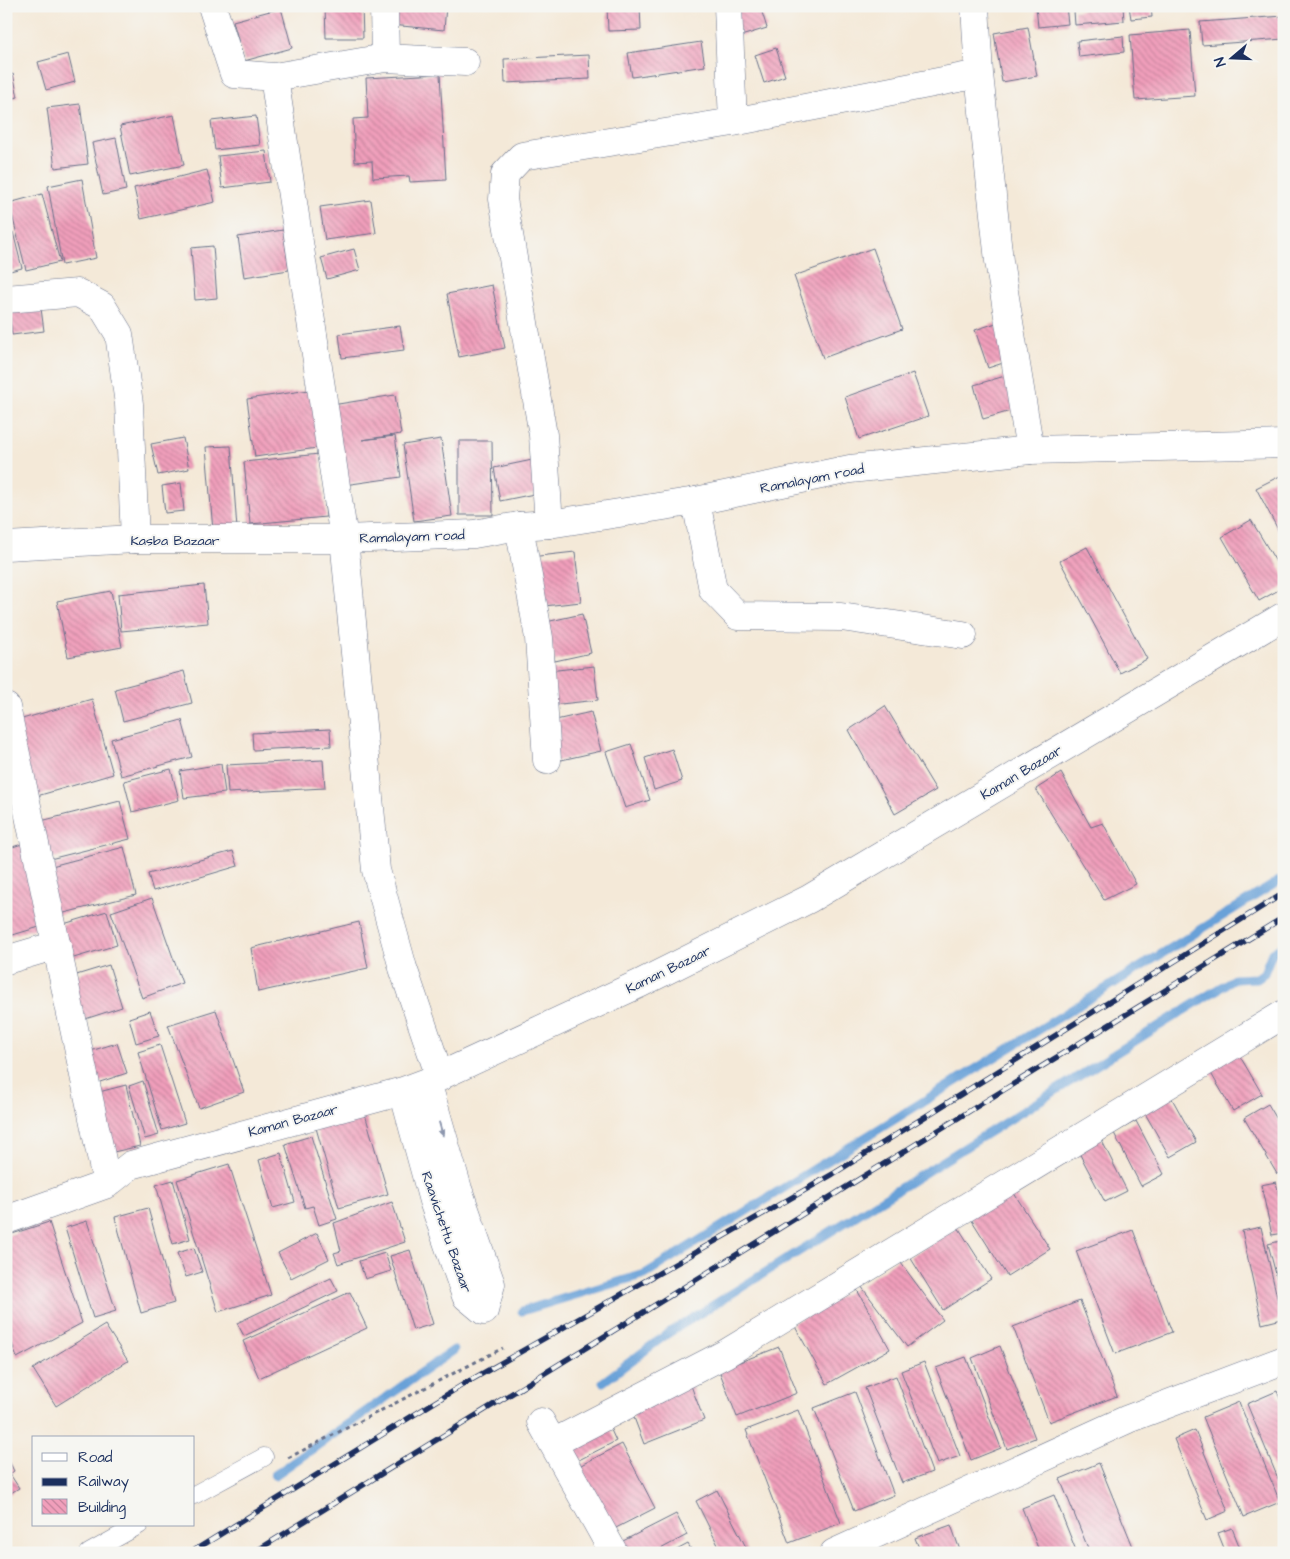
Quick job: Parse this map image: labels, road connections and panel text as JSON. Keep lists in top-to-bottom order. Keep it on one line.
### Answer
{"streets":{"street":["Ramalayam road","Kasba Bazaar","Kaman Bazaar","Raavichettu Bazaar"]},"crossings":[["Ramalayam road","Kasba Bazaar"],["Kaman Bazaar","Raavichettu Bazaar"]],"legend":["Road","Railway","Building"],"north":"left"}
